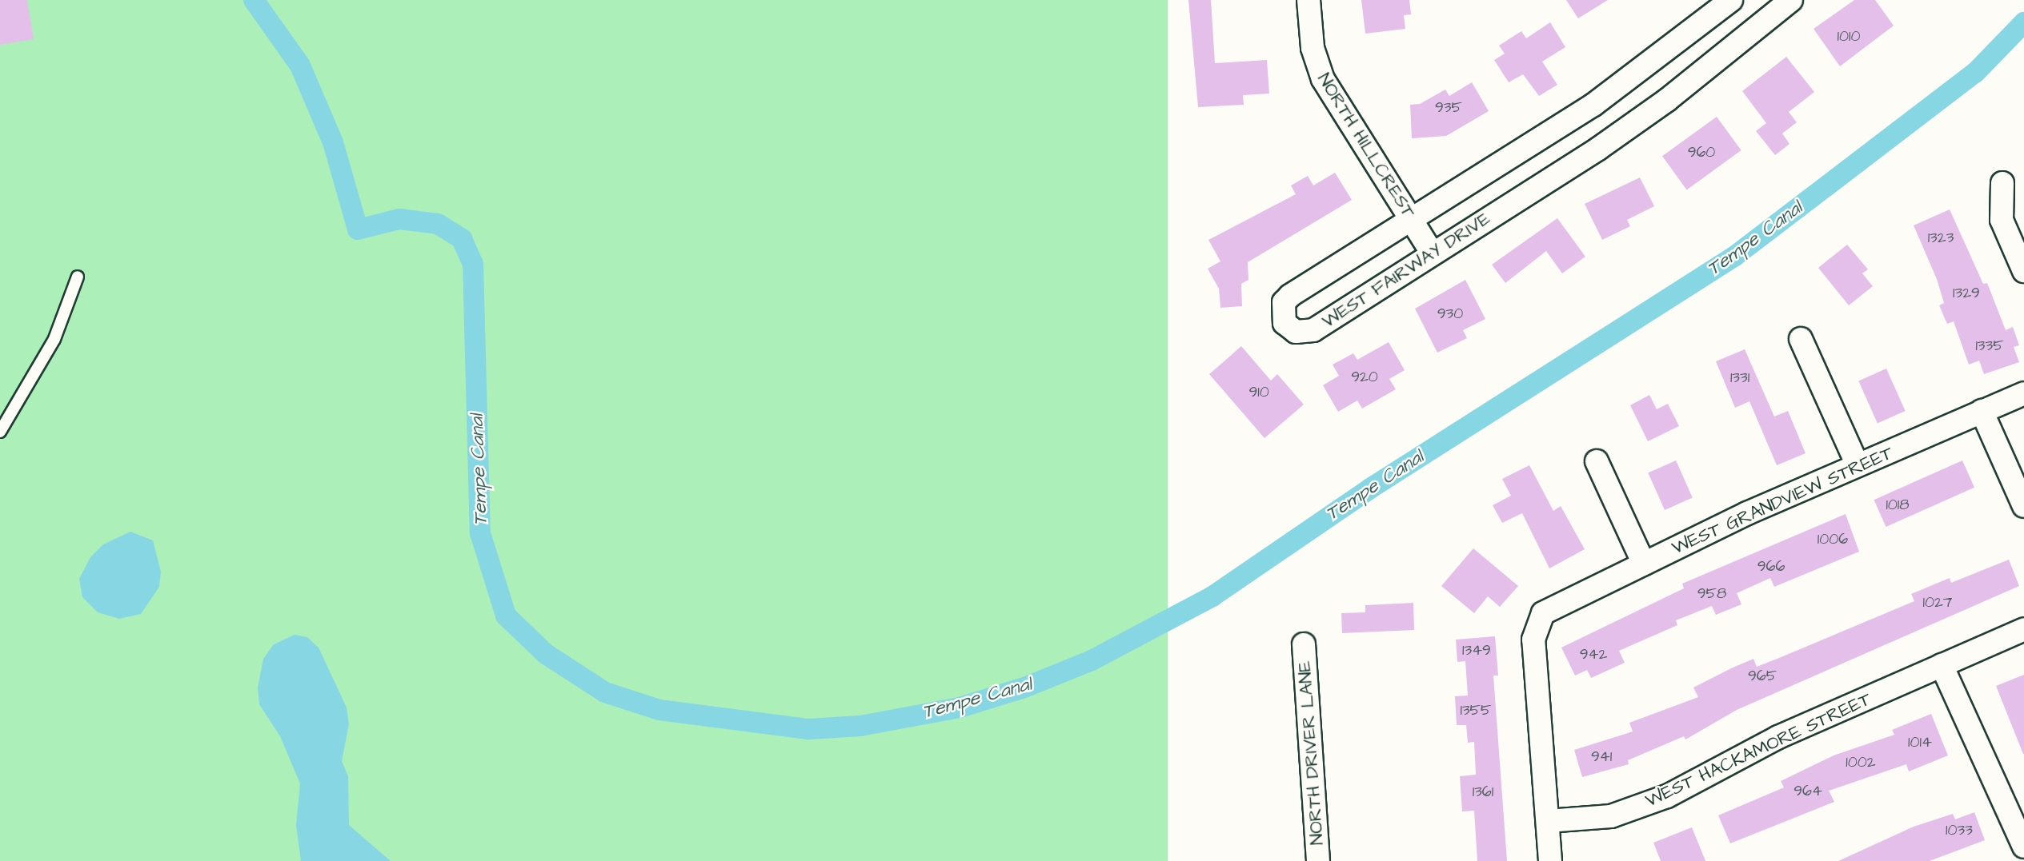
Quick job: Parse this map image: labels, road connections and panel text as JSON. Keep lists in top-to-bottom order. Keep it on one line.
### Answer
{"streets":{"street":["NORTH HILLCREST","WEST FAIRWAY DRIVE","WEST GRANDVIEW STREET","WEST HACKAMORE STREET","NORTH DRIVER LANE"]},"crossings":[["NORTH HILLCREST","WEST FAIRWAY DRIVE"],["WEST GRANDVIEW STREET","WEST HACKAMORE STREET"]],"water":["Tempe Canal"],"house_numbers":["1010","935","960","1323","1329","930","1335","920","1331","910","1018","1006","966","958","1027","1349","942","965","1355","1014","941","1002","964","1361","1033"]}
